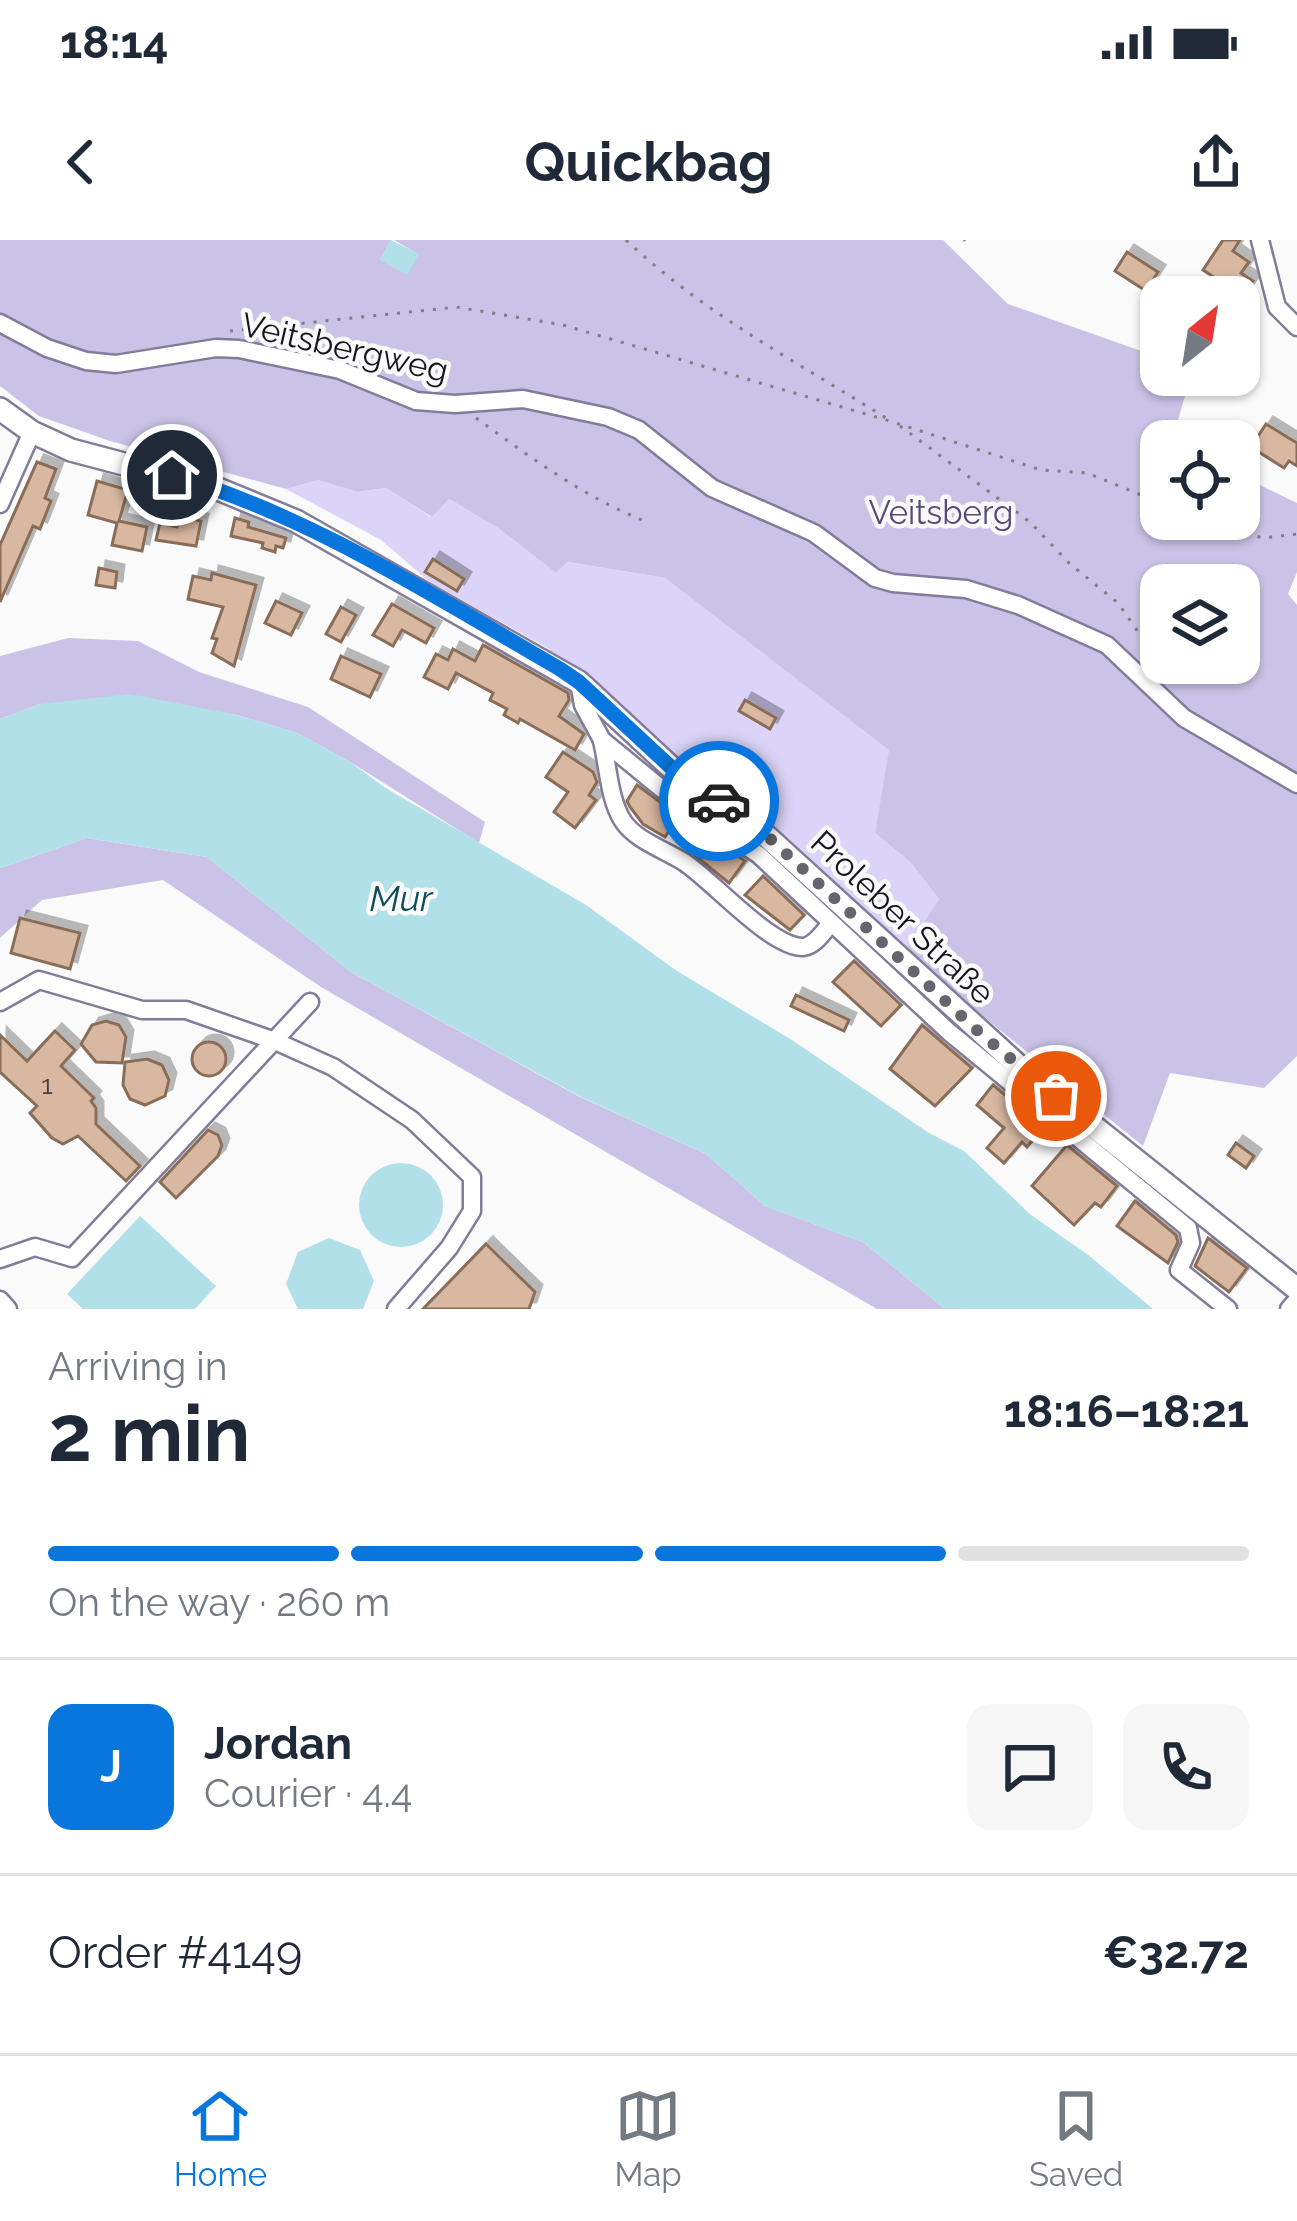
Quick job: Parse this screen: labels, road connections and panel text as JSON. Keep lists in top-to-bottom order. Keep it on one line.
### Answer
{"streets":{"main road":["Proleber Straße"],"street":["Veitsbergweg"]},"water":["Mur"],"parks":["Veitsberg"],"house_numbers":["1"],"north":"top right","page":{"status":"18:14","header":"Quickbag","heading":["2 min","Arriving in","18:16–18:21"],"panel":["Jordan","Courier · 4.4","Order #4149","€32.72"],"bar":"On the way · 260 m","round":"J","tabs":["Home","Map","Saved"]}}
